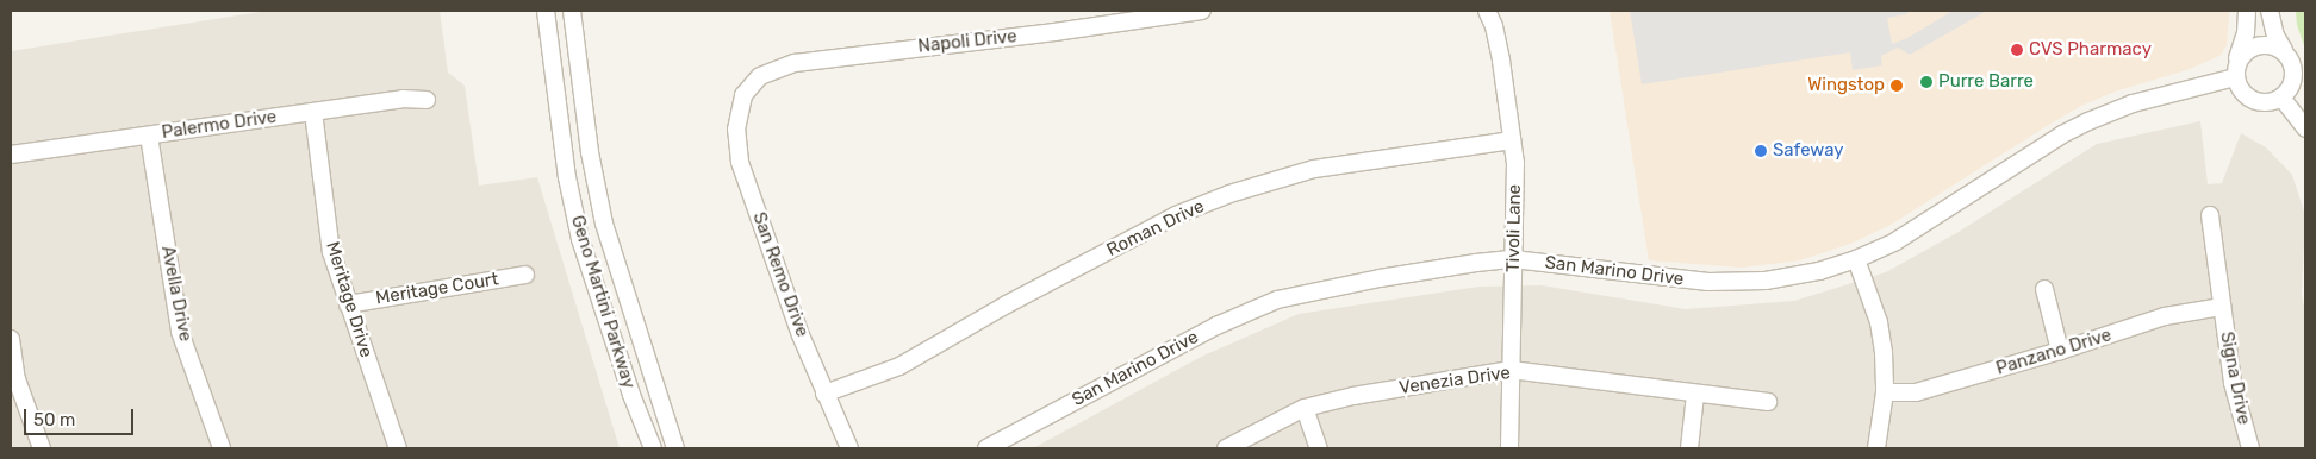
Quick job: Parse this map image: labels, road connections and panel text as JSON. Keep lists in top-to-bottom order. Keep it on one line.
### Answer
{"streets":{"street":["Napoli Drive","Palermo Drive","Roman Drive","Tivoli Lane","San Marino Drive","San Remo Drive","Meritage Court","Avella Drive","Meritage Drive","Geno Martini Parkway","Panzano Drive","Signa Drive","Venezia Drive"]},"crossings":[["Napoli Drive","San Remo Drive"],["Palermo Drive","Avella Drive"],["Palermo Drive","Meritage Drive"],["Roman Drive","Tivoli Lane"],["Roman Drive","San Remo Drive"],["Tivoli Lane","San Marino Drive"],["Tivoli Lane","Venezia Drive"],["Meritage Court","Meritage Drive"],["Panzano Drive","Signa Drive"]],"places":["CVS Pharmacy","Purre Barre","Wingstop","Safeway"],"scale_bar":"50 m"}
